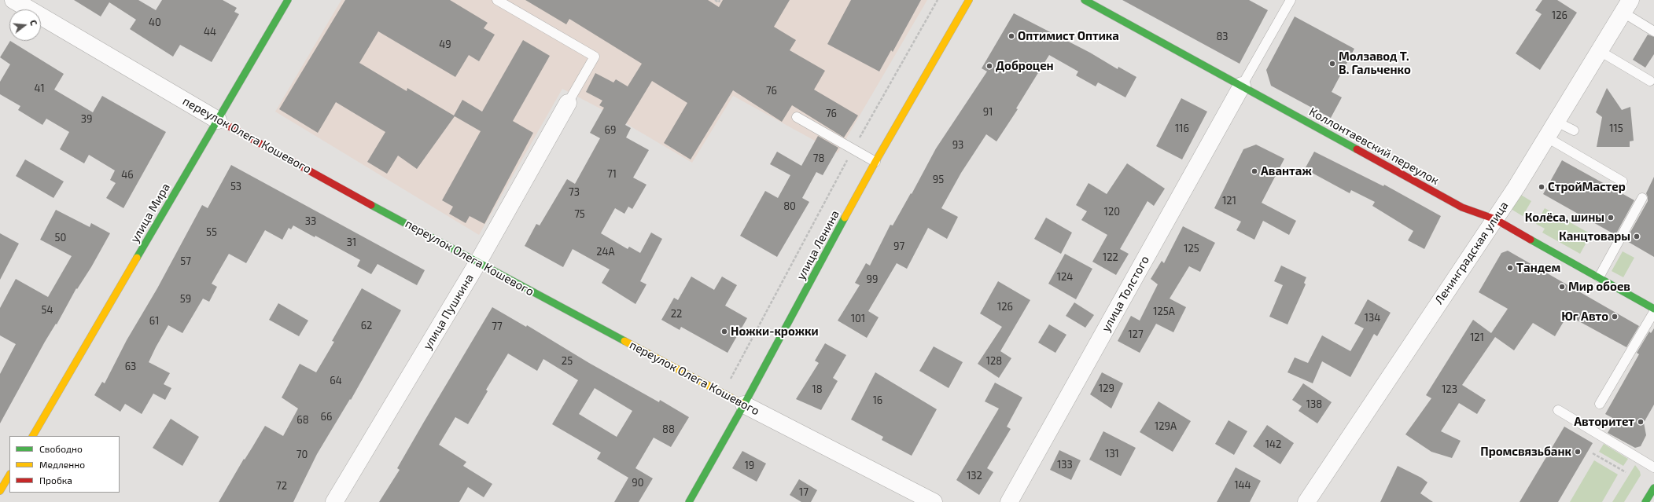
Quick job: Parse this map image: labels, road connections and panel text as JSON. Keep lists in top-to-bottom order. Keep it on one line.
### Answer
{"streets":{"street":["переулок Олега Кошевого","Коллонтаевский переулок","улица Мира","улица Ленина","Ленинградская улица","улица Толстого","улица Пушкина"]},"crossings":[["переулок Олега Кошевого","улица Мира"],["переулок Олега Кошевого","улица Ленина"],["переулок Олега Кошевого","улица Пушкина"],["Коллонтаевский переулок","Ленинградская улица"],["Коллонтаевский переулок","улица Толстого"]],"places":["Оптимист Оптика","Молзавод Т. В. Гальченко","Доброцен","Авантаж","СтройМастер","Колёса, шины","Канцтовары","Тандем","Мир обоев","Юг Авто","Ножки-крожки","Авторитет","Промсвязьбанк"],"house_numbers":["126","40","44","83","49","41","76","91","76","39","116","115","69","93","78","71","46","95","53","73","121","80","120","75","33","55","50","31","97","125","24А","122","57","124","99","59","126","54","125А","22","134","101","61","62","77","127","121","25","128","63","64","129","18","123","16","138","66","68","129А","88","142","131","70","133","19","132","90","144","72","17"],"legend":["Свободно","Медленно","Пробка"],"north":"right"}
